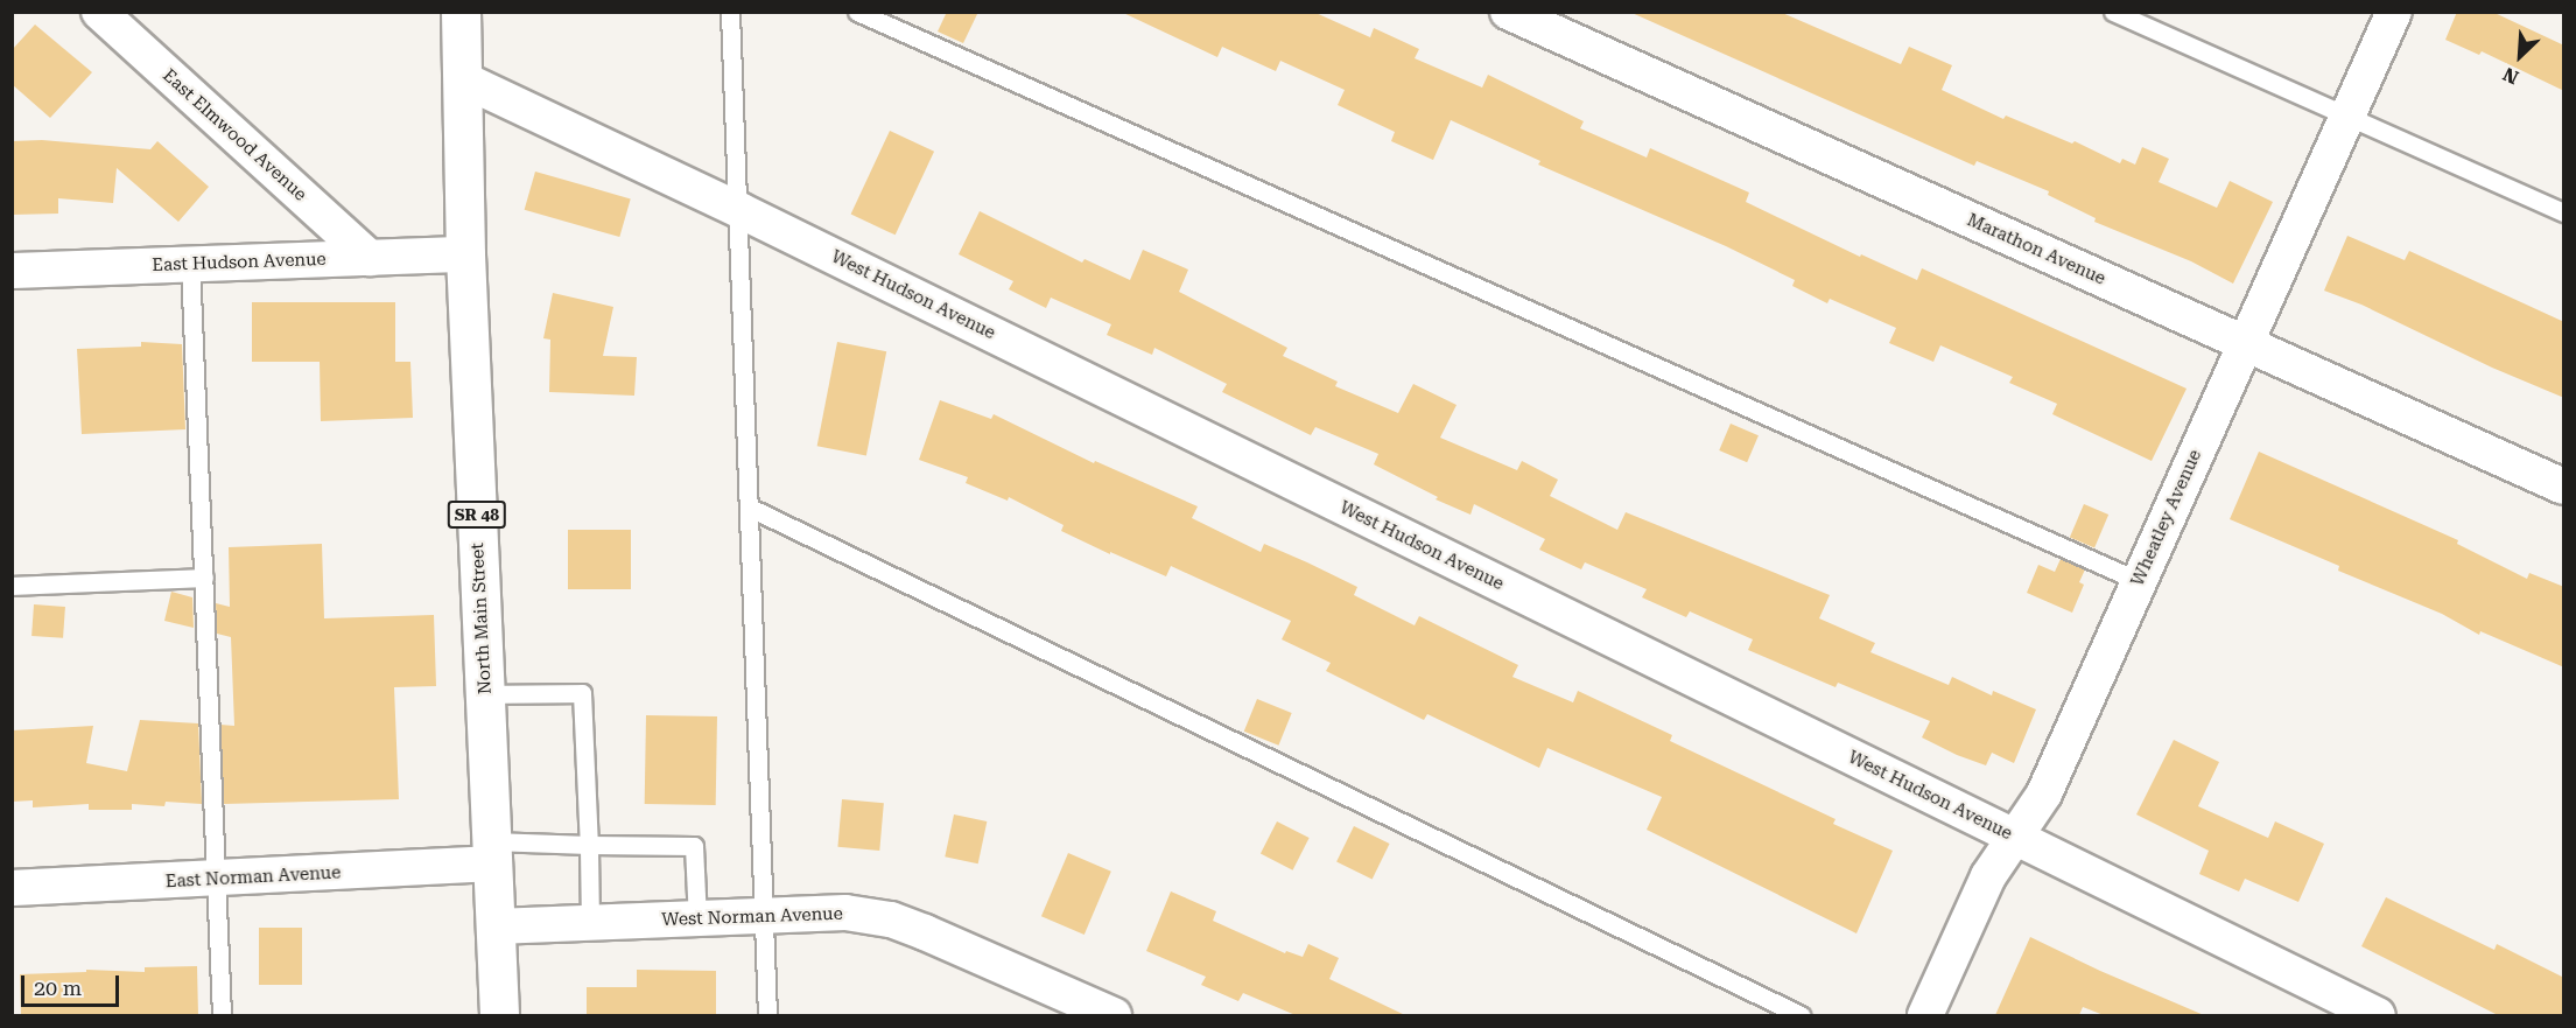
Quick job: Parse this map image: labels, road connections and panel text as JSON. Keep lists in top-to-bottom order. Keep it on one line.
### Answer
{"streets":{"main road":["SR 48","North Main Street"],"street":["East Elmwood Avenue","Marathon Avenue","East Hudson Avenue","West Hudson Avenue","Wheatley Avenue","East Norman Avenue","West Norman Avenue"]},"crossings":[["East Elmwood Avenue","East Hudson Avenue"],["Marathon Avenue","Wheatley Avenue"],["East Hudson Avenue","North Main Street"],["West Hudson Avenue","Wheatley Avenue"],["West Hudson Avenue","North Main Street"],["North Main Street","East Norman Avenue"],["North Main Street","West Norman Avenue"]],"scale_bar":"20 m","north":"bottom left"}
